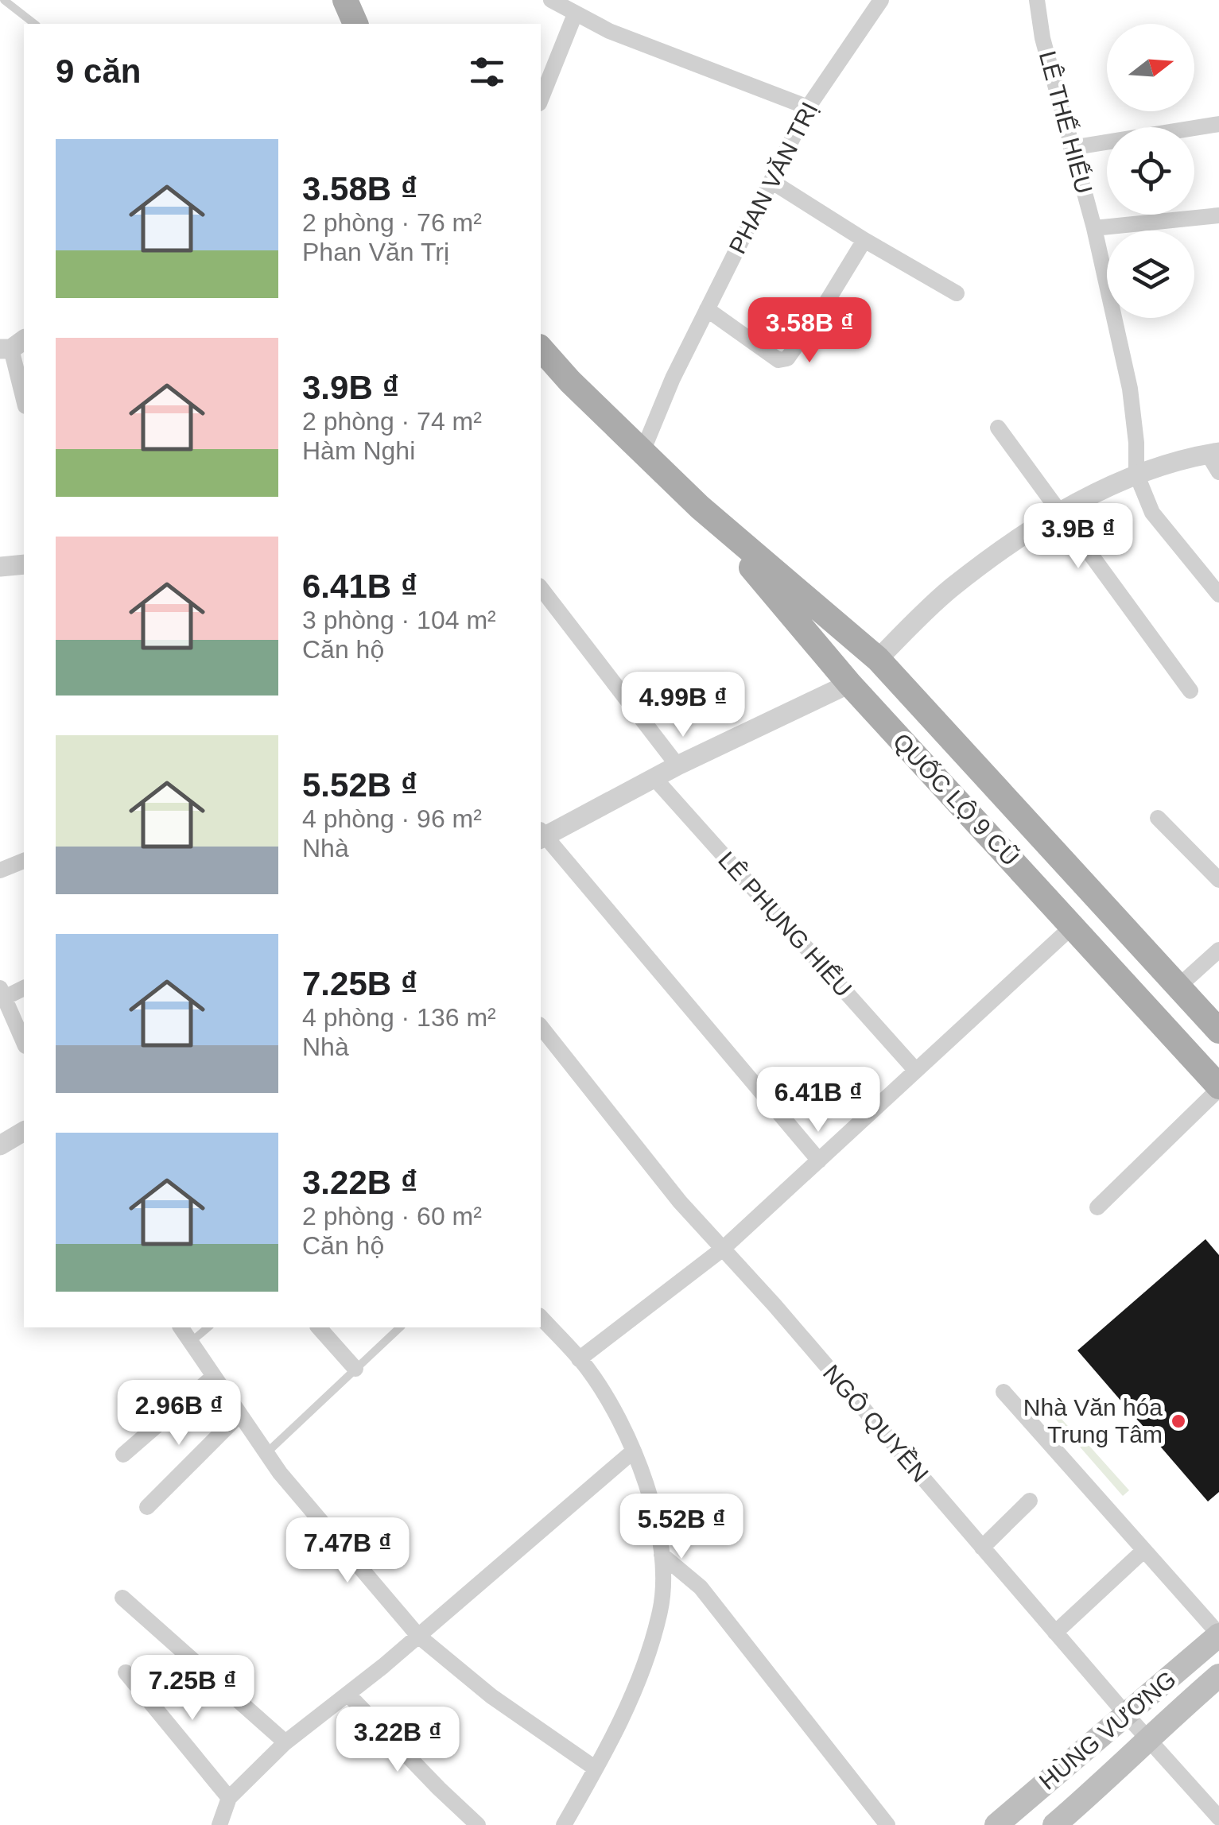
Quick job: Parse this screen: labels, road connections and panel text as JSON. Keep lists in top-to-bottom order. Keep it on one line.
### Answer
{"streets":{"main road":["QUỐC LỘ 9 CŨ","HÙNG VƯƠNG"],"street":["LÊ THẾ HIẾU","PHAN VĂN TRỊ","LÊ PHỤNG HIỂU","NGÔ QUYỀN"]},"crossings":[["PHAN VĂN TRỊ","QUỐC LỘ 9 CŨ"],["NGÔ QUYỀN","HÙNG VƯƠNG"]],"places":["Nhà Văn hóa Trung Tâm"],"north":"right","page":{"heading":"9 căn","list":[{"name":"3.58B ₫","note":"2 phòng · 76 m² · Phan Văn Trị"},{"name":"3.9B ₫","note":"2 phòng · 74 m² · Hàm Nghi"},{"name":"6.41B ₫","note":"3 phòng · 104 m² · Căn hộ"},{"name":"5.52B ₫","note":"4 phòng · 96 m² · Nhà"},{"name":"7.25B ₫","note":"4 phòng · 136 m² · Nhà"},{"name":"3.22B ₫","note":"2 phòng · 60 m² · Căn hộ"}],"price":["3.58B ₫","3.9B ₫","4.99B ₫","6.41B ₫","2.96B ₫","5.52B ₫","7.47B ₫","7.25B ₫","3.22B ₫"]}}
